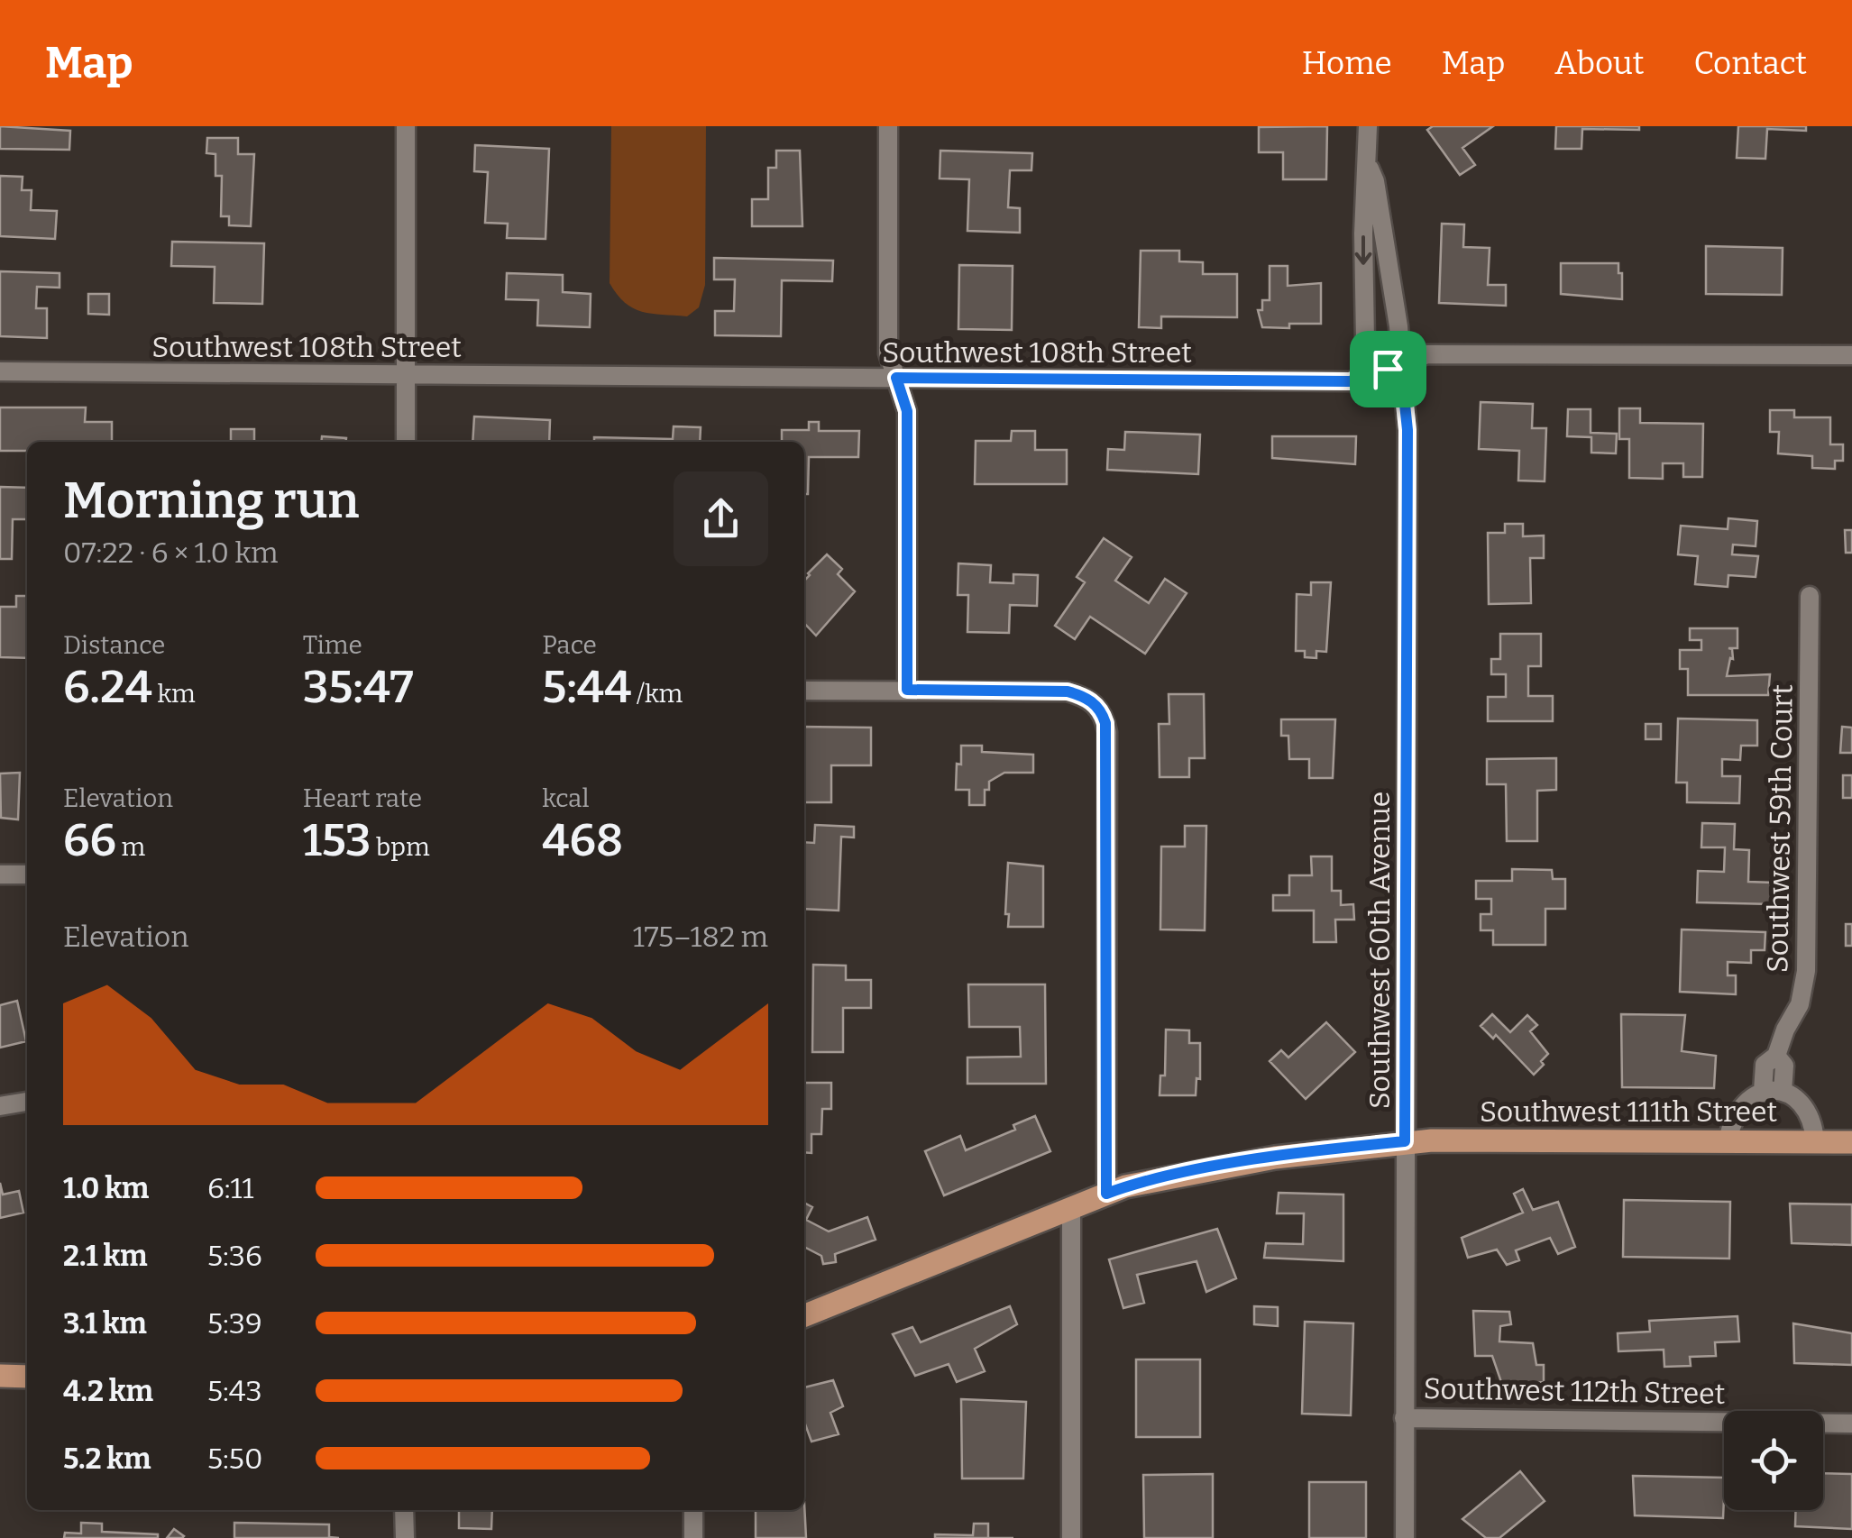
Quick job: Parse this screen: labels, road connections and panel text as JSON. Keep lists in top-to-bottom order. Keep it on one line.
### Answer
{"streets":{"main road":["Southwest 111th Street"],"street":["Southwest 108th Street","Southwest 59th Court","Southwest 60th Avenue","Southwest 112th Street"]},"crossings":[["Southwest 108th Street","Southwest 60th Avenue"],["Southwest 59th Court","Southwest 111th Street"],["Southwest 60th Avenue","Southwest 111th Street"],["Southwest 60th Avenue","Southwest 112th Street"]],"page":{"header":"Map","nav":["Home","Map","About","Contact"],"heading":["Morning run","07:22 · 6 × 1.0 km"],"stats":[["Distance","6.24 km"],["Time","35:47"],["Pace","5:44 /km"],["Elevation","66 m"],["Heart rate","153 bpm"],["kcal","468"]],"chart":["Elevation","175–182 m"],"list":[{"name":"1.0 km","note":"6:11"},{"name":"2.1 km","note":"5:36"},{"name":"3.1 km","note":"5:39"},{"name":"4.2 km","note":"5:43"},{"name":"5.2 km","note":"5:50"}]}}
